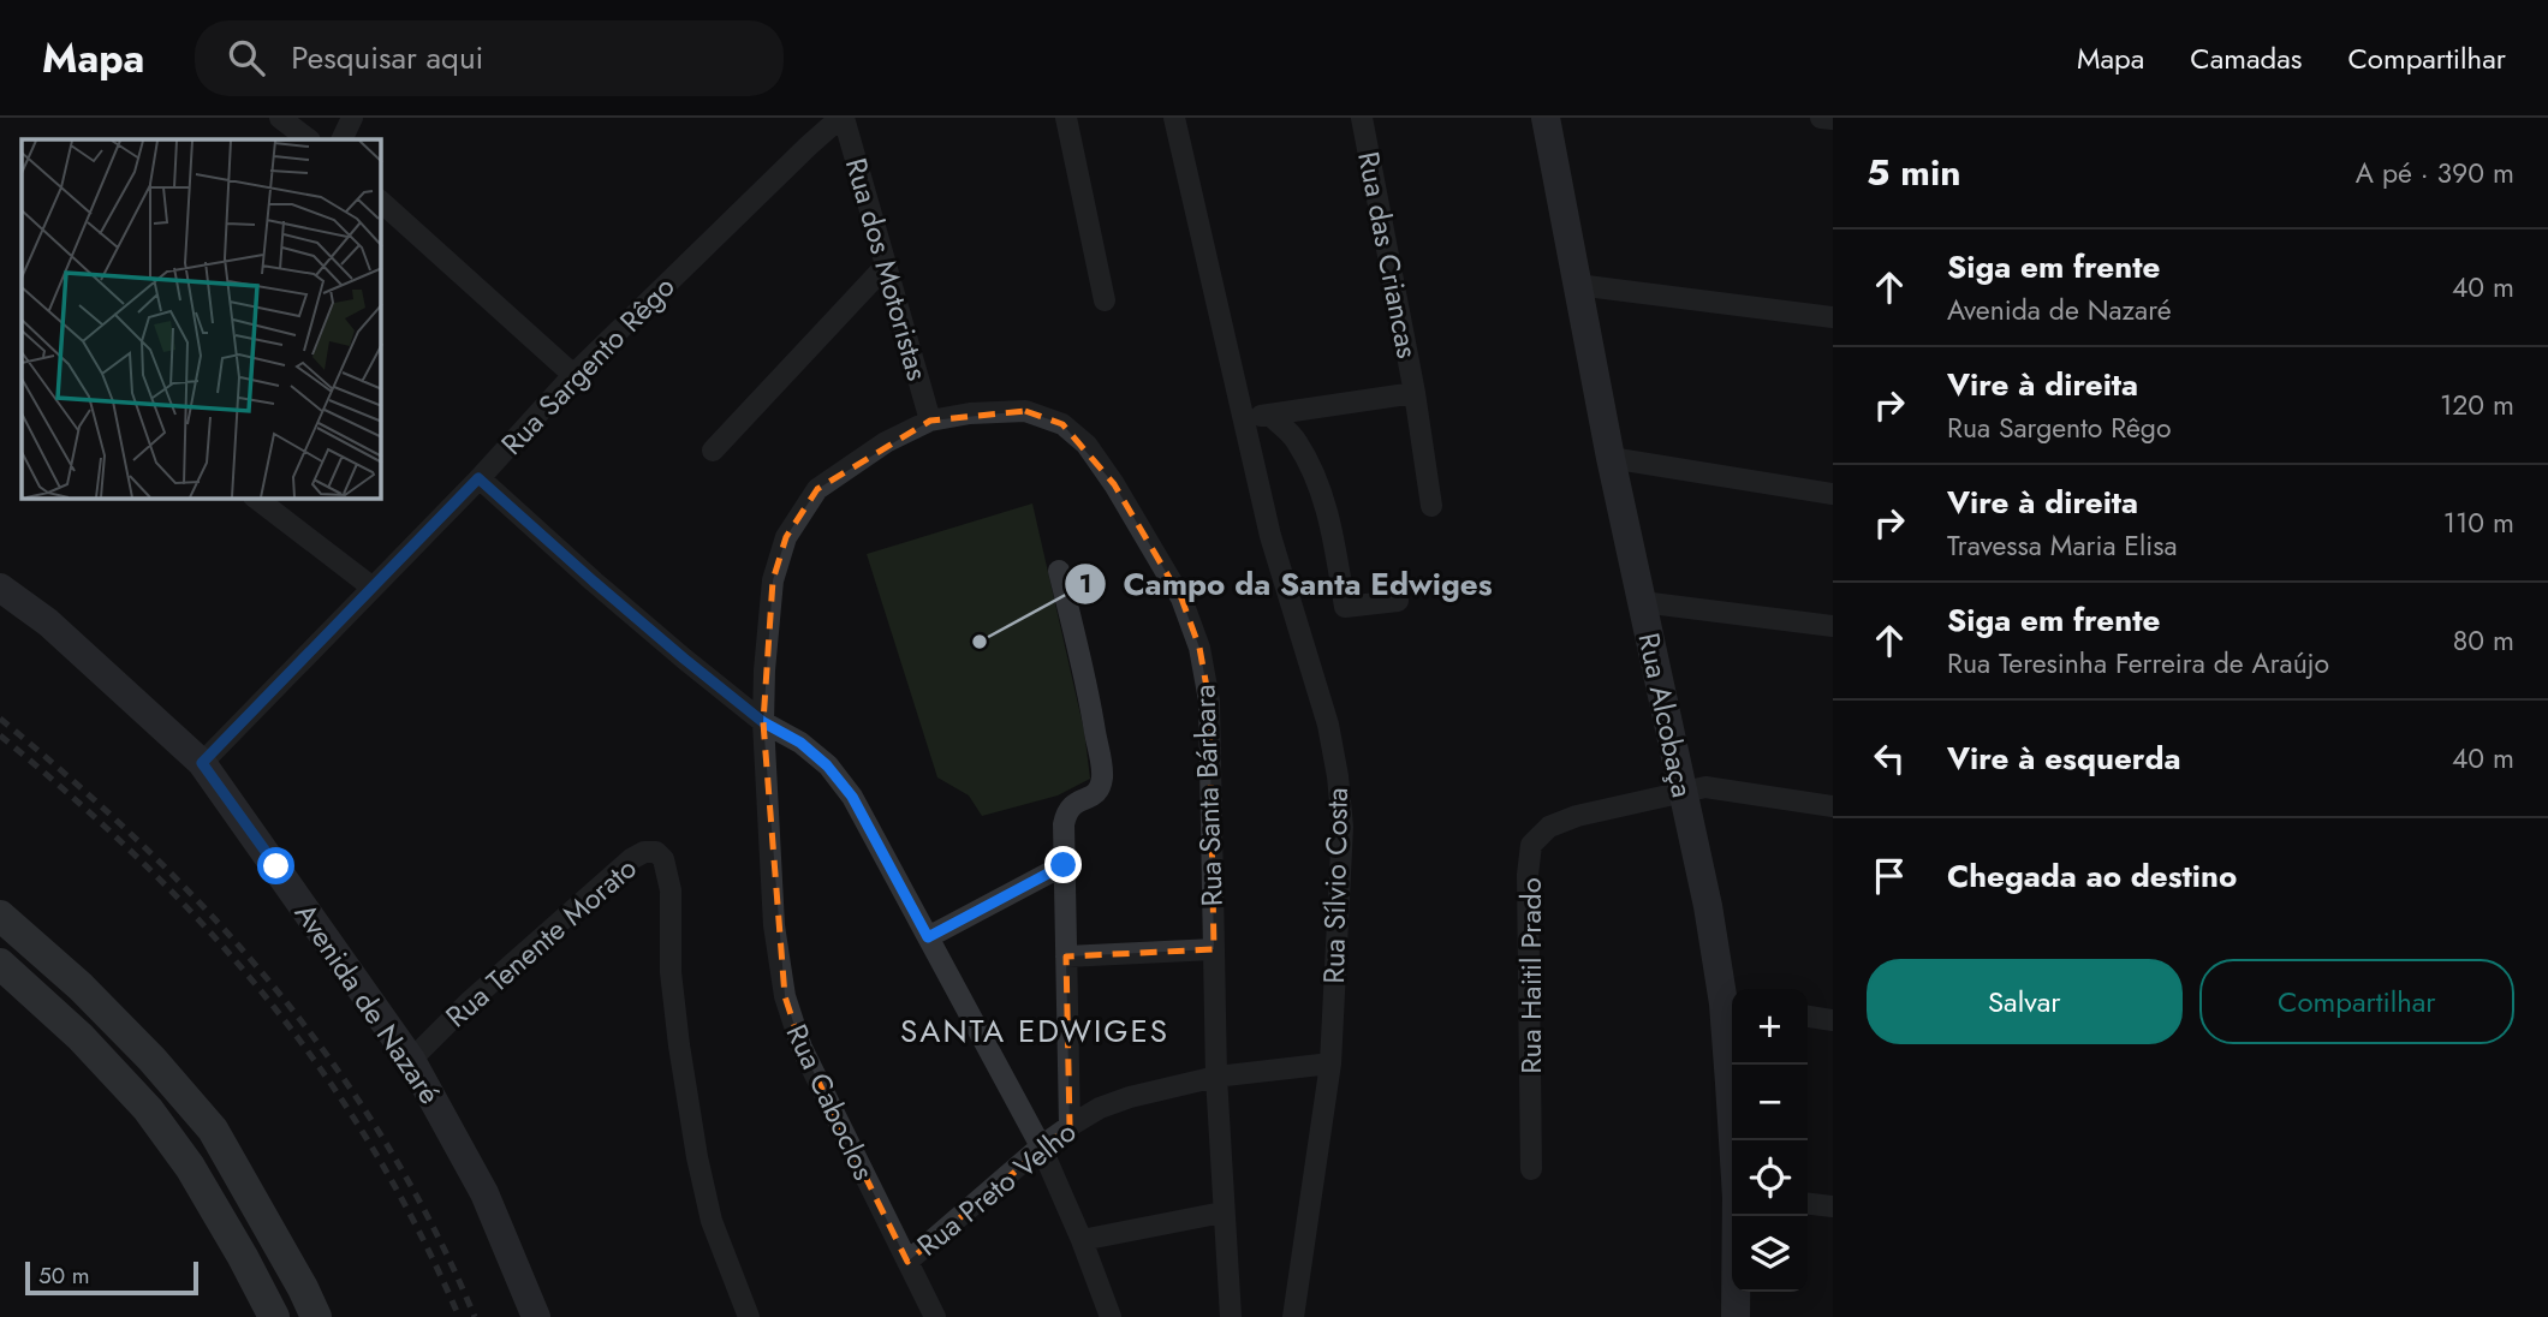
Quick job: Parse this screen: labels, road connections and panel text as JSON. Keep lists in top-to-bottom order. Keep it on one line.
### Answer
{"streets":{"main road":["Rua Alcobaça","Avenida de Nazaré"],"street":["Rua das Criancas","Rua dos Motoristas","Rua Sargento Rêgo","Rua Santa Bárbara","Rua Sílvio Costa","Rua Tenente Morato","Rua Haitil Prado","Rua Caboclos","Rua Preto Velho"]},"crossings":[["Rua das Criancas","Rua Sílvio Costa"],["Rua dos Motoristas","Rua Sargento Rêgo"],["Rua dos Motoristas","Rua Santa Bárbara"],["Rua Sargento Rêgo","Avenida de Nazaré"],["Rua Alcobaça","Rua Haitil Prado"],["Rua Santa Bárbara","Rua Caboclos"],["Rua Santa Bárbara","Rua Preto Velho"],["Rua Sílvio Costa","Rua Preto Velho"],["Rua Tenente Morato","Avenida de Nazaré"],["Rua Caboclos","Rua Preto Velho"]],"districts":["SANTA EDWIGES"],"places":["Campo da Santa Edwiges"],"scale_bar":"50 m","page":{"header":"Mapa","search":"Pesquisar aqui","nav":["Mapa","Camadas","Compartilhar"],"heading":["5 min","A pé · 390 m"],"list":[["Siga em frente","Avenida de Nazaré","40 m"],["Vire à direita","Rua Sargento Rêgo","120 m"],["Vire à direita","Travessa Maria Elisa","110 m"],["Siga em frente","Rua Teresinha Ferreira de Araújo","80 m"],["Vire à esquerda","40 m"],"Chegada ao destino"],"buttons":["Salvar","Compartilhar"],"map_buttons":["+","−"],"scale":"50 m"}}
